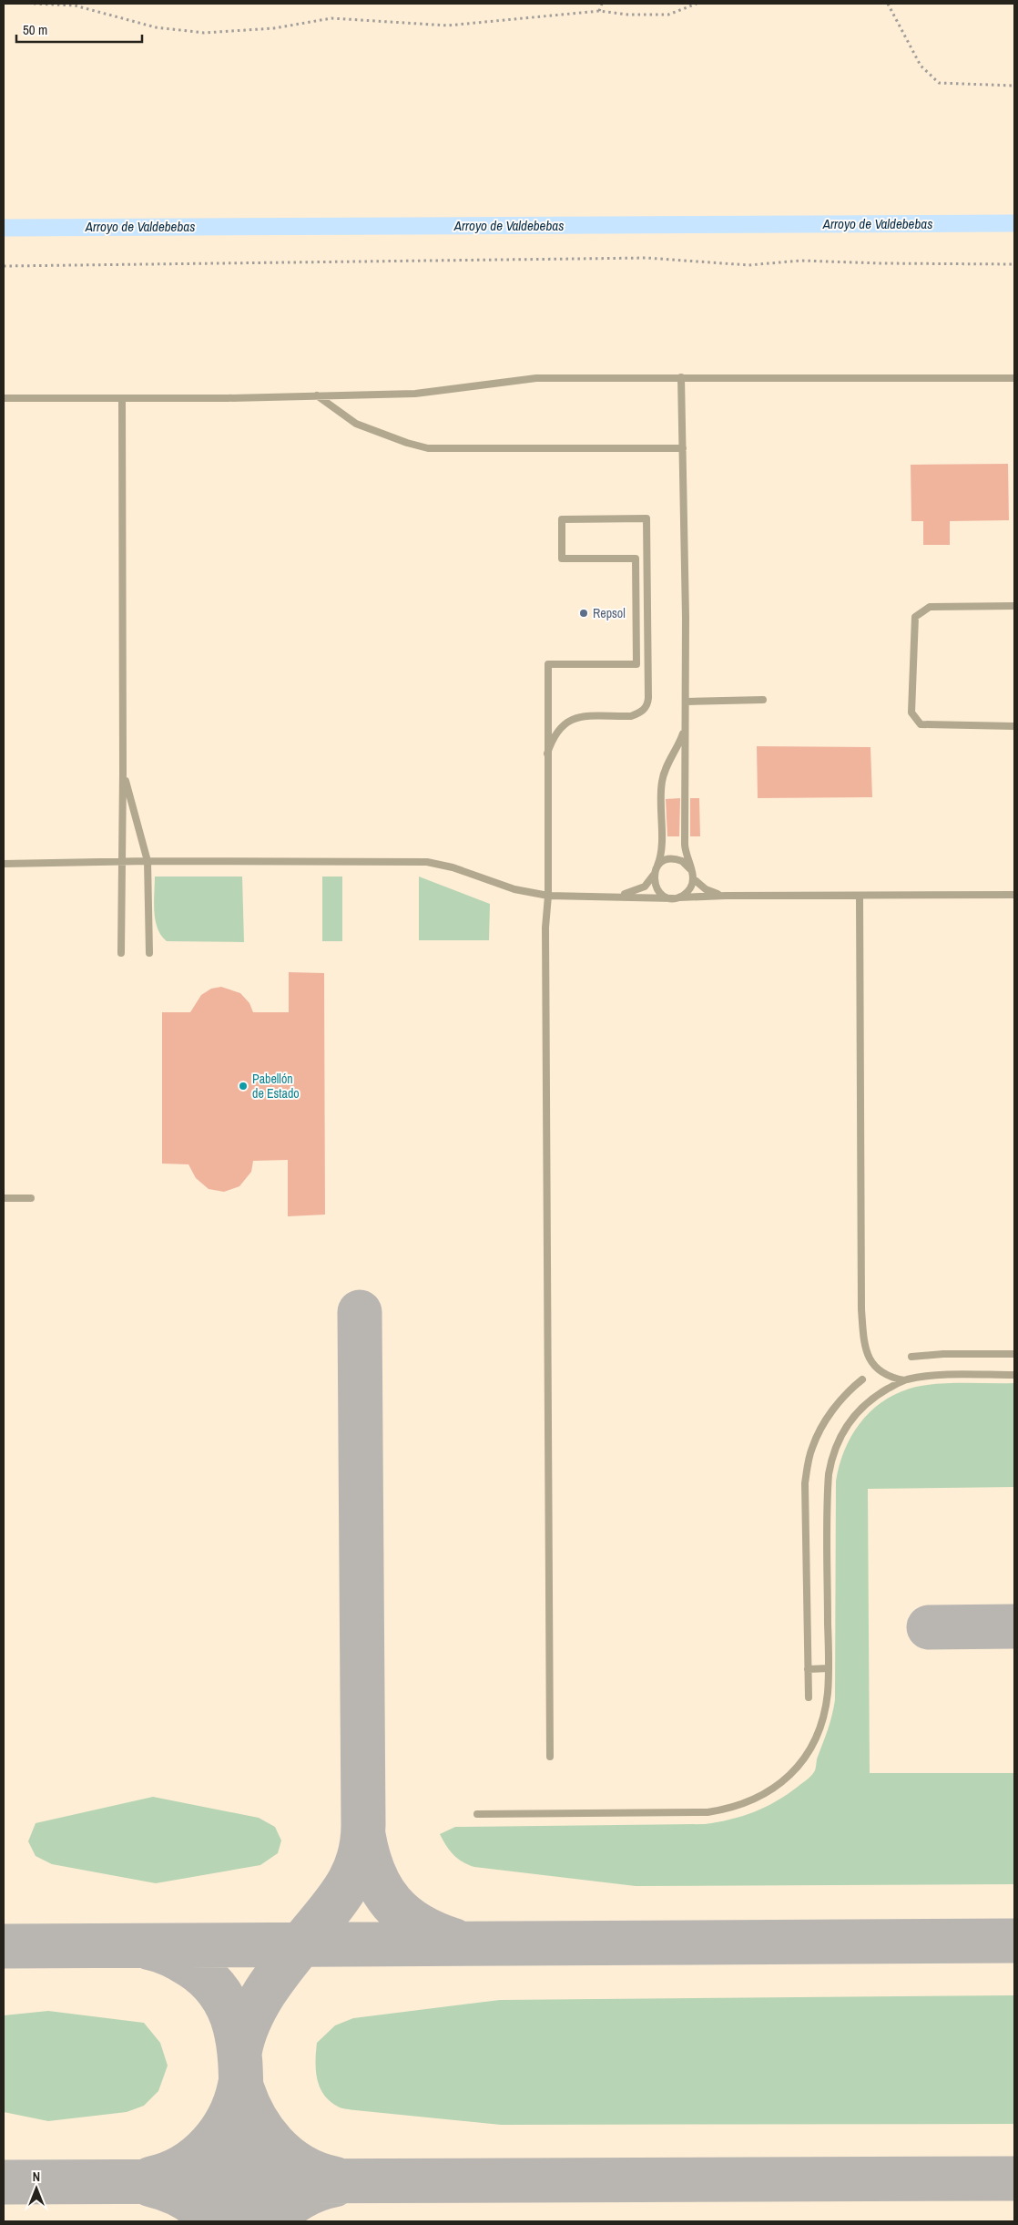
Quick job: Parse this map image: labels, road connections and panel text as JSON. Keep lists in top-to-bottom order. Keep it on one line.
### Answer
{"water":["Arroyo de Valdebebas"],"places":["Repsol","Pabellón de Estado"],"scale_bar":"50 m","north":"top"}
